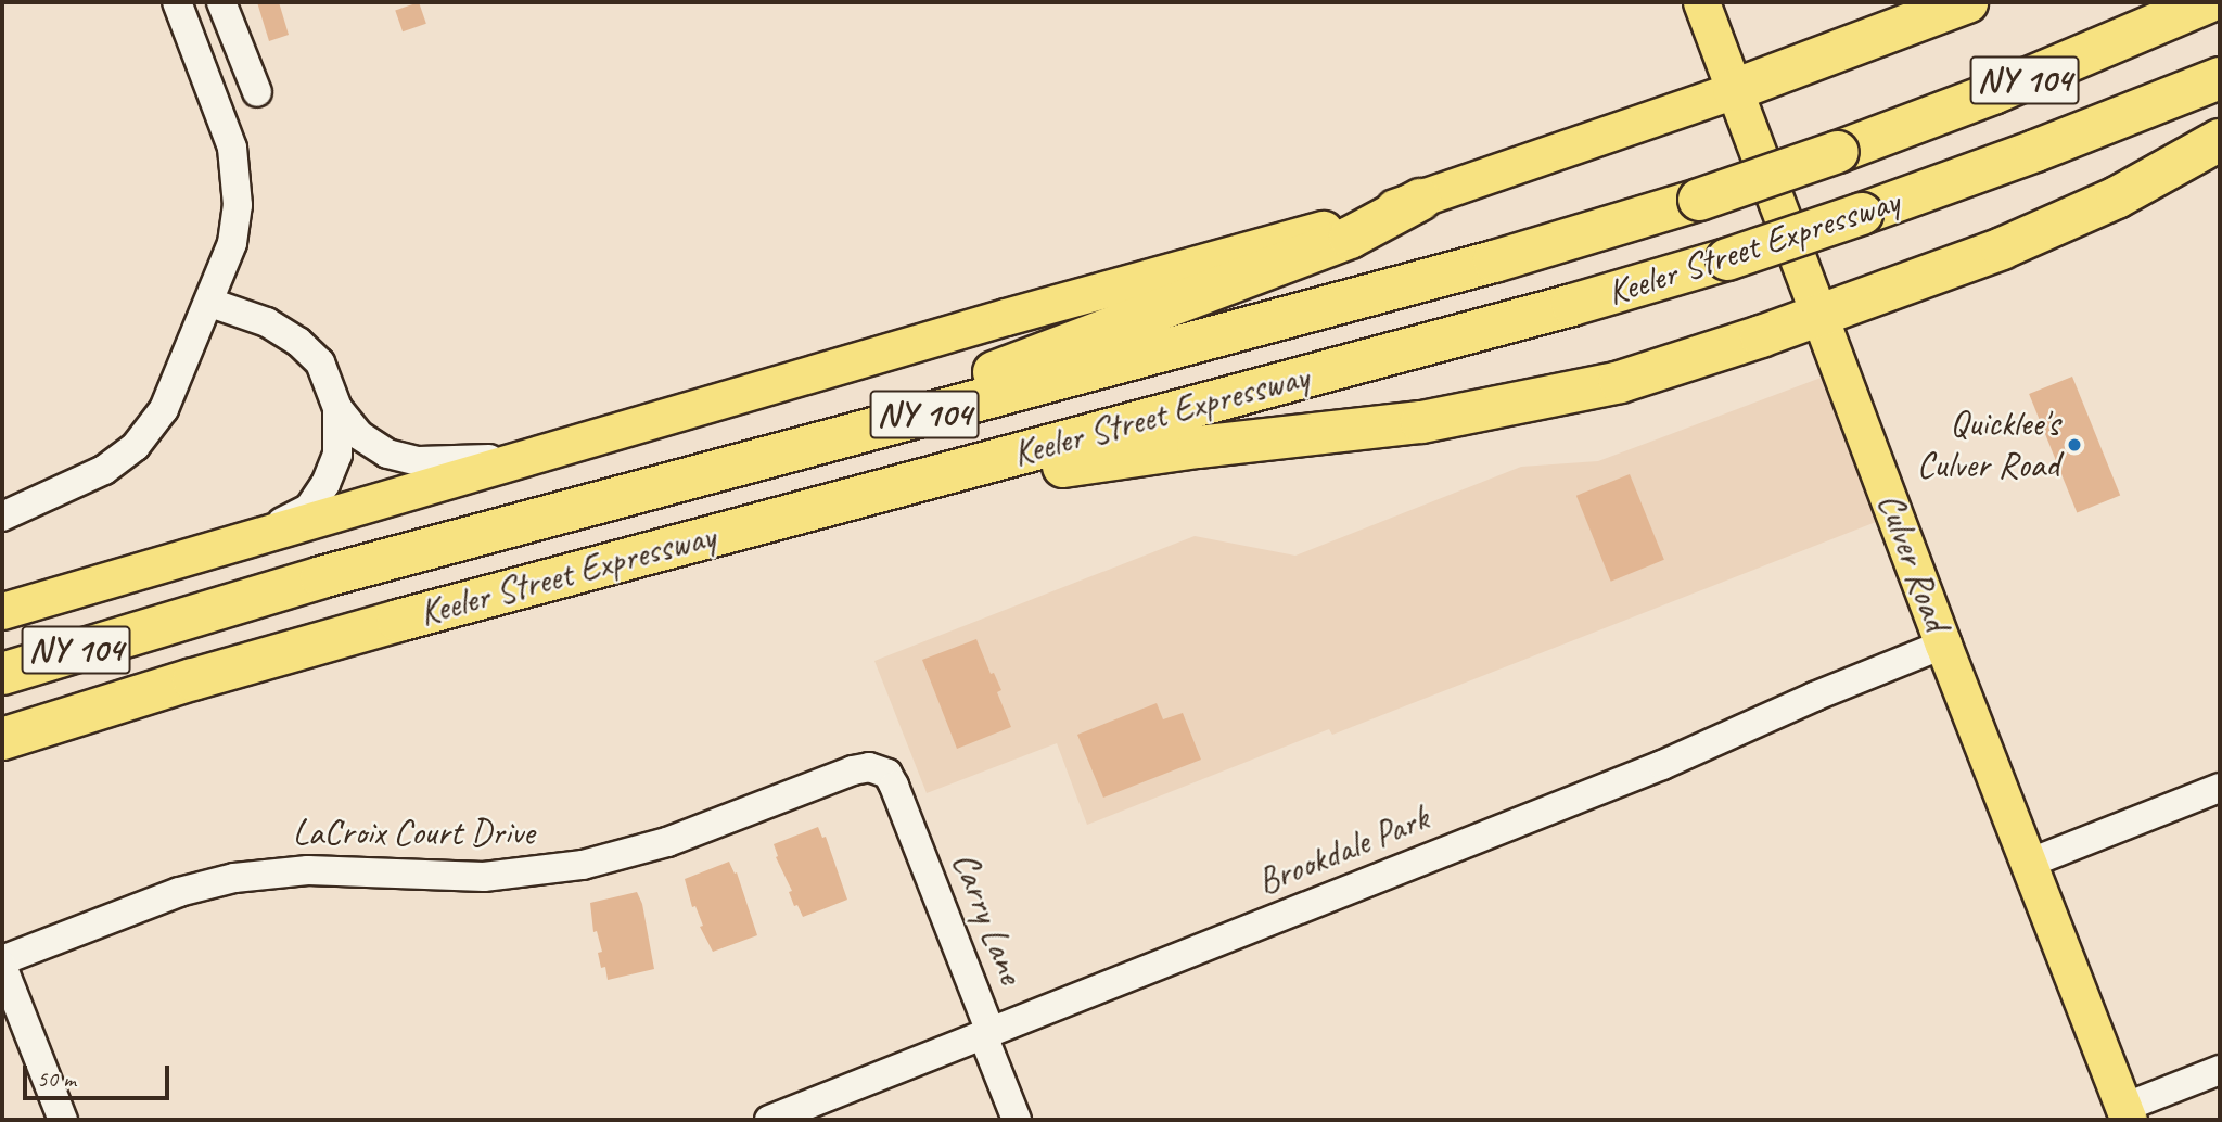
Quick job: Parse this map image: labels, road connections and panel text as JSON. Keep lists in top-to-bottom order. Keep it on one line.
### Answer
{"streets":{"highway":["NY 104","Keeler Street Expressway"],"main road":["Culver Road"],"street":["LaCroix Court Drive","Brookdale Park","Carry Lane"]},"crossings":[["Culver Road","Brookdale Park"],["LaCroix Court Drive","Carry Lane"],["Brookdale Park","Carry Lane"]],"places":["Quicklee's Culver Road"],"scale_bar":"50 m"}
